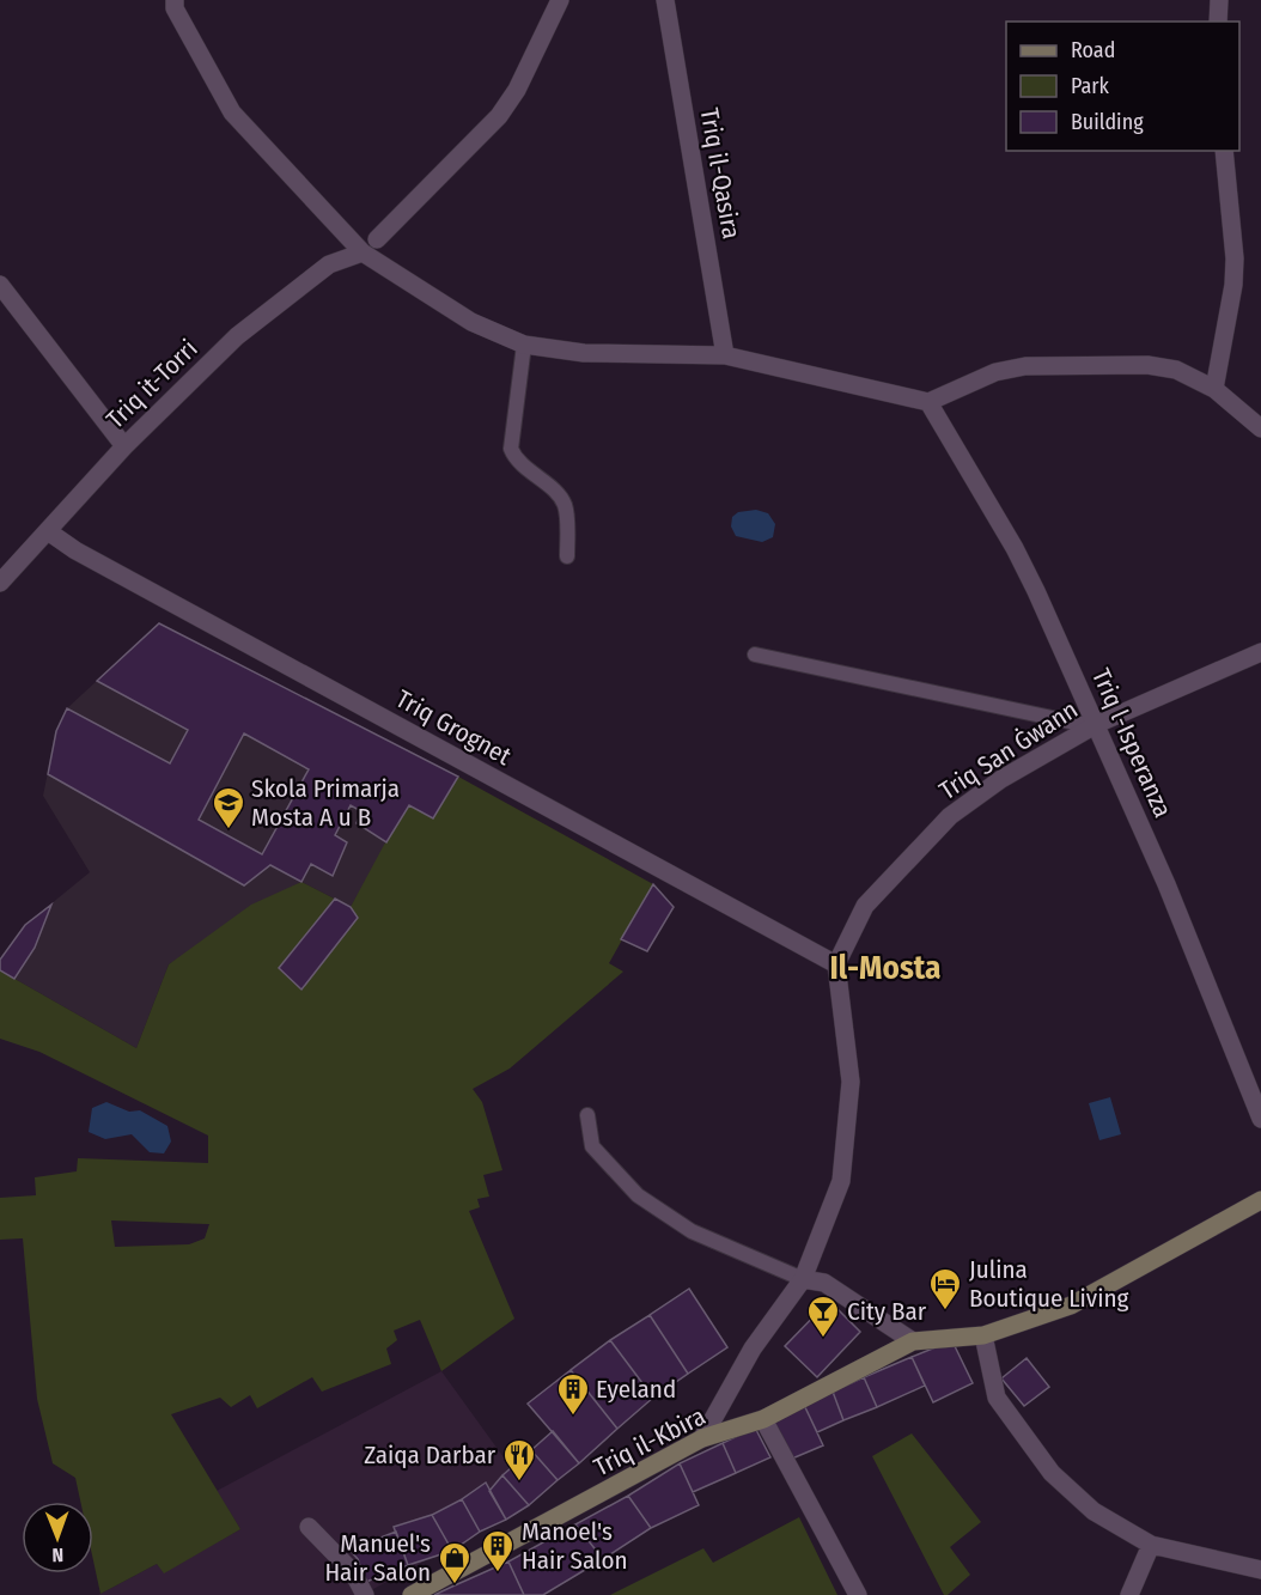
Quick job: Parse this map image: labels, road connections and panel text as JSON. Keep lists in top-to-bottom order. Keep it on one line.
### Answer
{"streets":{"main road":["Triq il-Kbira"],"street":["Triq il-Qasira","Triq it-Torri","Triq Grognet","Triq l-Isperanza","Triq San Ġwann"]},"crossings":[["Triq it-Torri","Triq Grognet"],["Triq Grognet","Triq San Ġwann"],["Triq l-Isperanza","Triq San Ġwann"]],"districts":["Il-Mosta"],"places":{"school or university":["Skola Primarja Mosta A u B"],"hotel":["Julina Boutique Living"],"bar":["City Bar"],"building":["Eyeland","Manoel's Hair Salon"],"restaurant":["Zaiqa Darbar"],"shop":["Manuel's Hair Salon"]},"legend":["Road","Park","Building"],"north":"bottom"}
